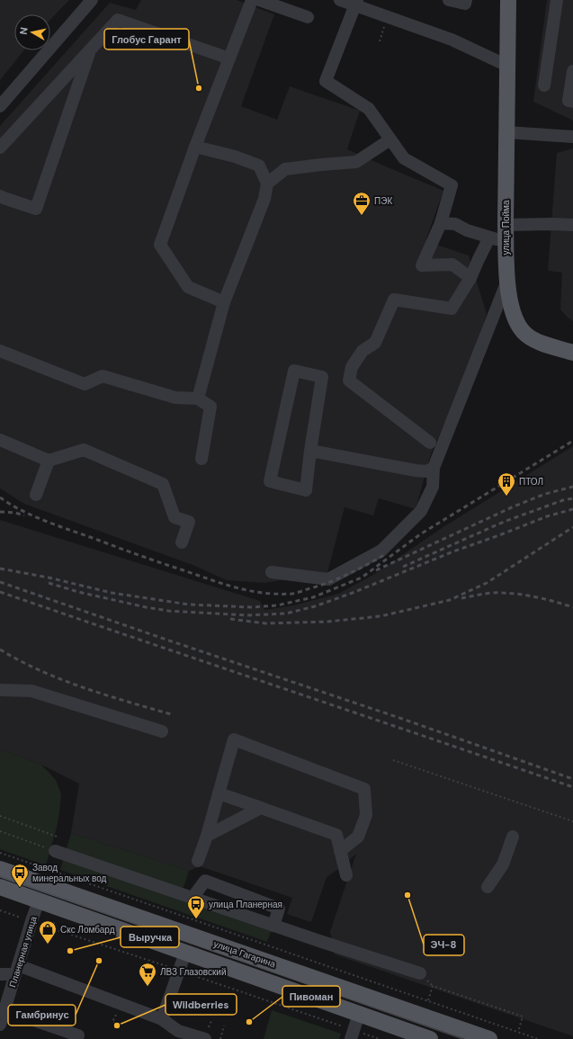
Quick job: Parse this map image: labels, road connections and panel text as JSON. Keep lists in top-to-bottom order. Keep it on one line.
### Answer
{"streets":{"main road":["улица Пойма","улица Гагарина"],"street":["Планерная улица"]},"crossings":[["Планерная улица","улица Гагарина"]],"places":{"other":["Глобус Гарант","ЭЧ-8","Выручка","Гамбринус","Пивоман","Wildberries"],"office":["ПЭК"],"building":["ПТОЛ"],"bus stop":["Завод минеральных вод","улица Планерная"],"shop":["Скс Ломбард"],"supermarket":["ЛВЗ Глазовский"]},"north":"left"}
